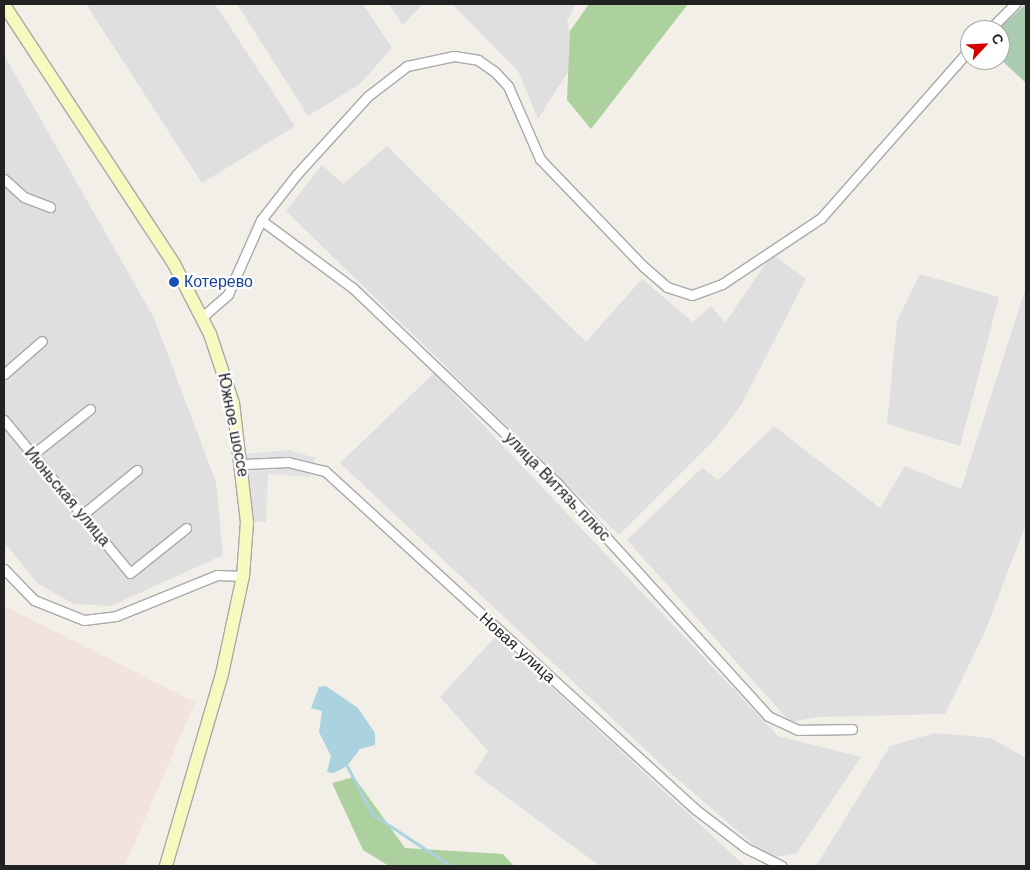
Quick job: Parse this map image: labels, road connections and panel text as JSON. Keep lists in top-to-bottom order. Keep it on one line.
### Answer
{"streets":{"main road":["Южное шоссе"],"street":["улица Витязь плюс","Июньская улица","Новая улица"]},"crossings":[["Южное шоссе","Новая улица"]],"places":["Котерево"],"north":"top right"}
